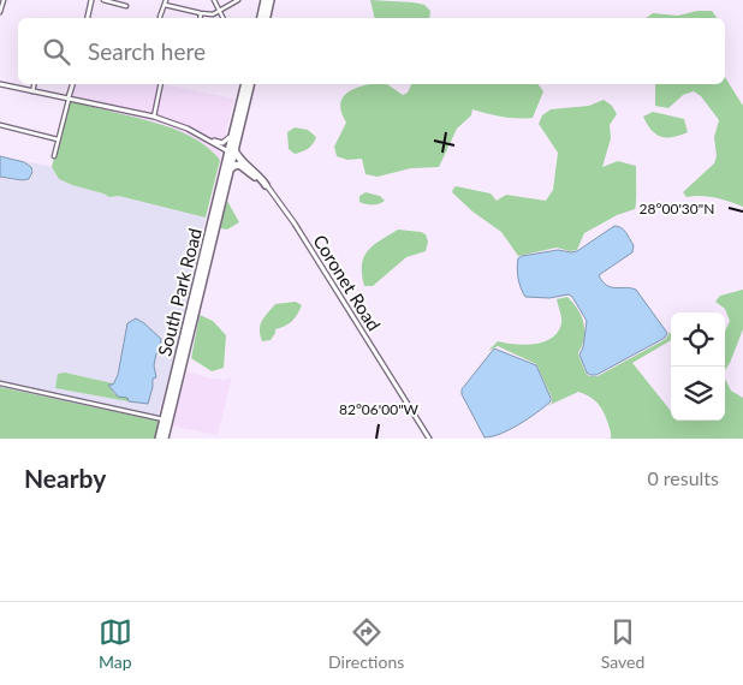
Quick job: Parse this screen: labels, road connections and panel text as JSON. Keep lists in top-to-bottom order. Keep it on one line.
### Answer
{"streets":{"main road":["South Park Road"],"street":["Coronet Road"]},"crossings":[["Coronet Road","South Park Road"]],"page":{"search":"Search here","heading":["Nearby","0 results"],"nav":["Map","Directions","Saved"]},"coordinates":["28°00'30\"N","82°06'00\"W"]}
